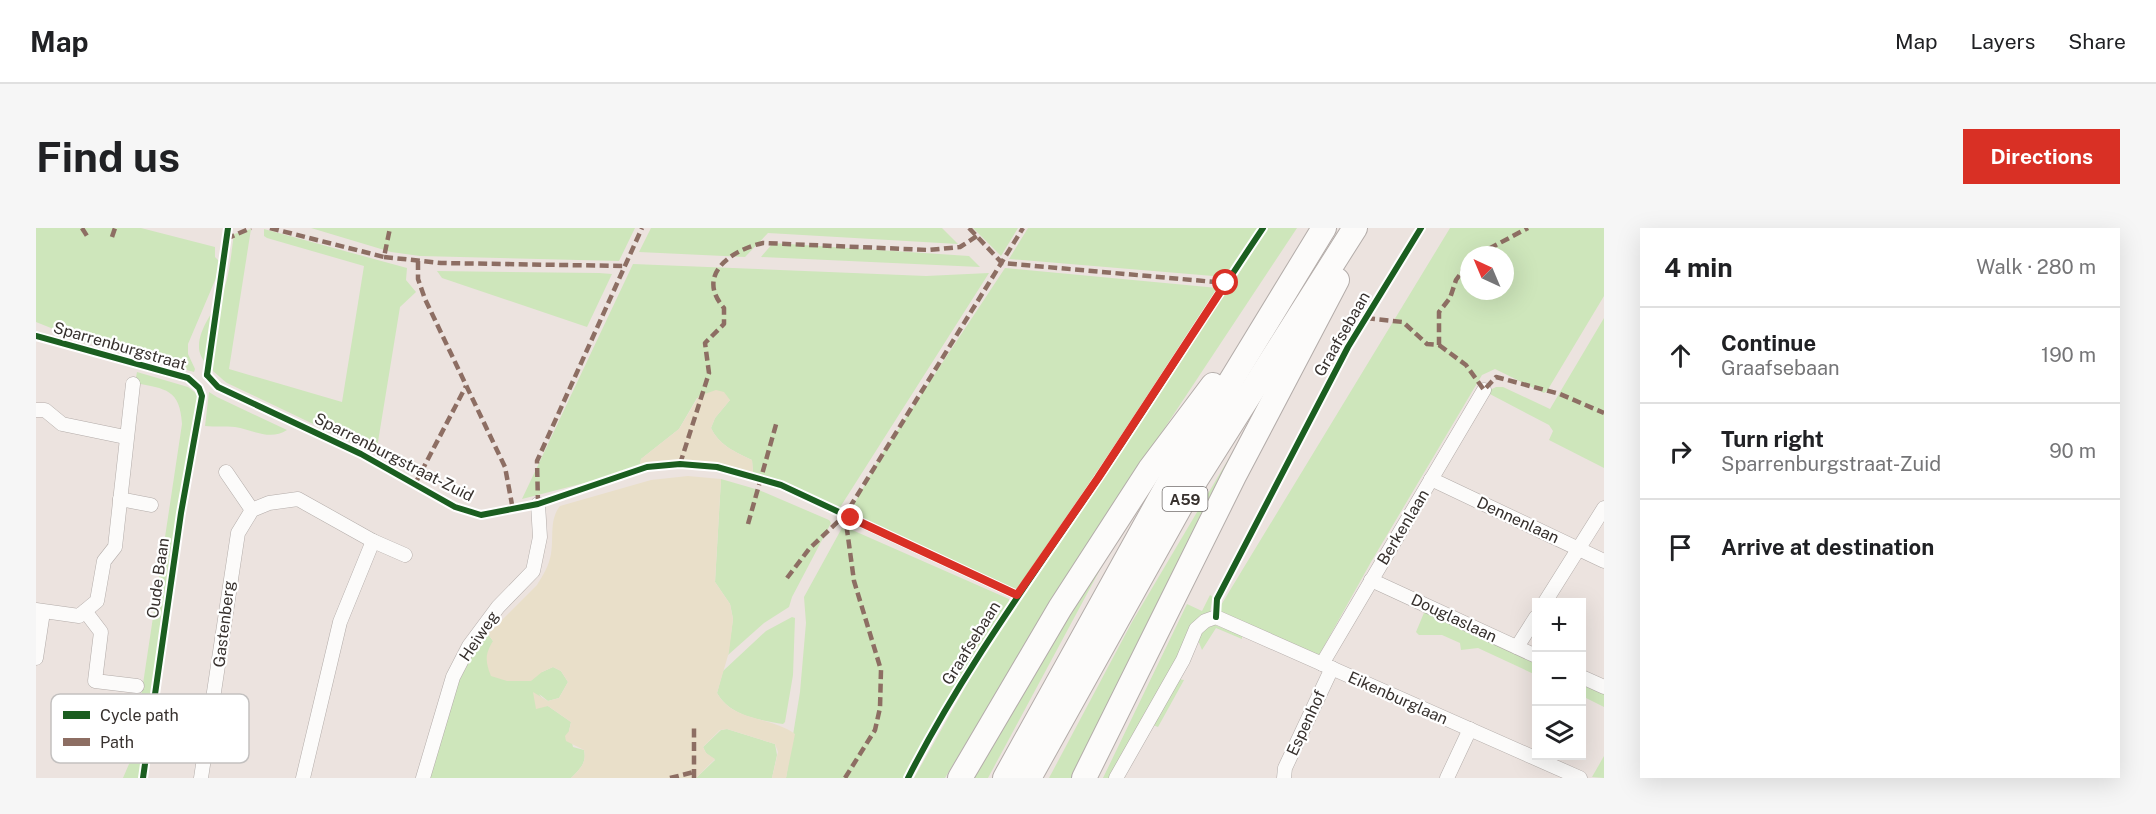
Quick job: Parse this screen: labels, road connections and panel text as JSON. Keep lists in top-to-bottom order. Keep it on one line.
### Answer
{"streets":{"highway":["A59"],"street":["Dennenlaan","Berkenlaan","Douglaslaan","Gastenberg","Heiweg","Eikenburglaan","Espenhof"],"cycle path":["Graafsebaan","Sparrenburgstraat","Sparrenburgstraat-Zuid"]},"crossings":[["Dennenlaan","Berkenlaan"],["Berkenlaan","Douglaslaan"],["Berkenlaan","Eikenburglaan"],["Berkenlaan","Espenhof"],["Eikenburglaan","Espenhof"]],"legend":["Cycle path","Path"],"north":"top left","page":{"header":"Map","nav":["Map","Layers","Share"],"buttons":"Directions","title":"Find us","heading":["4 min","Walk · 280 m"],"list":[["Continue","Graafsebaan","190 m"],["Turn right","Sparrenburgstraat-Zuid","90 m"],"Arrive at destination"],"map_buttons":["+","−"]}}
